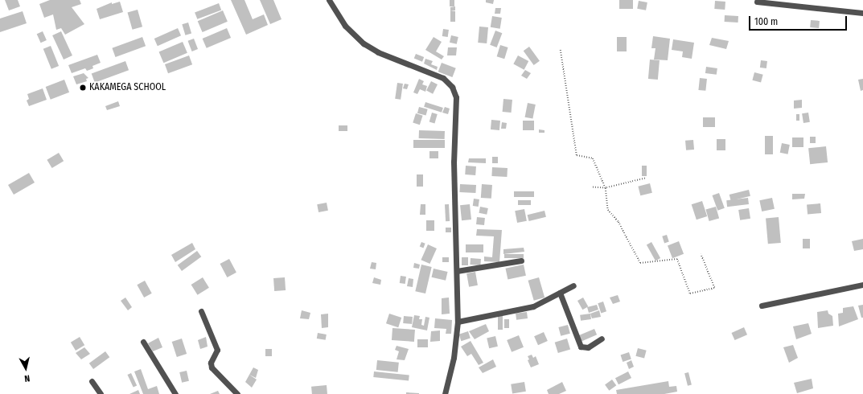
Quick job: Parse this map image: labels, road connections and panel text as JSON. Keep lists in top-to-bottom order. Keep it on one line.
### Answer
{"places":["KAKAMEGA SCHOOL"],"scale_bar":"100 m","north":"bottom"}
